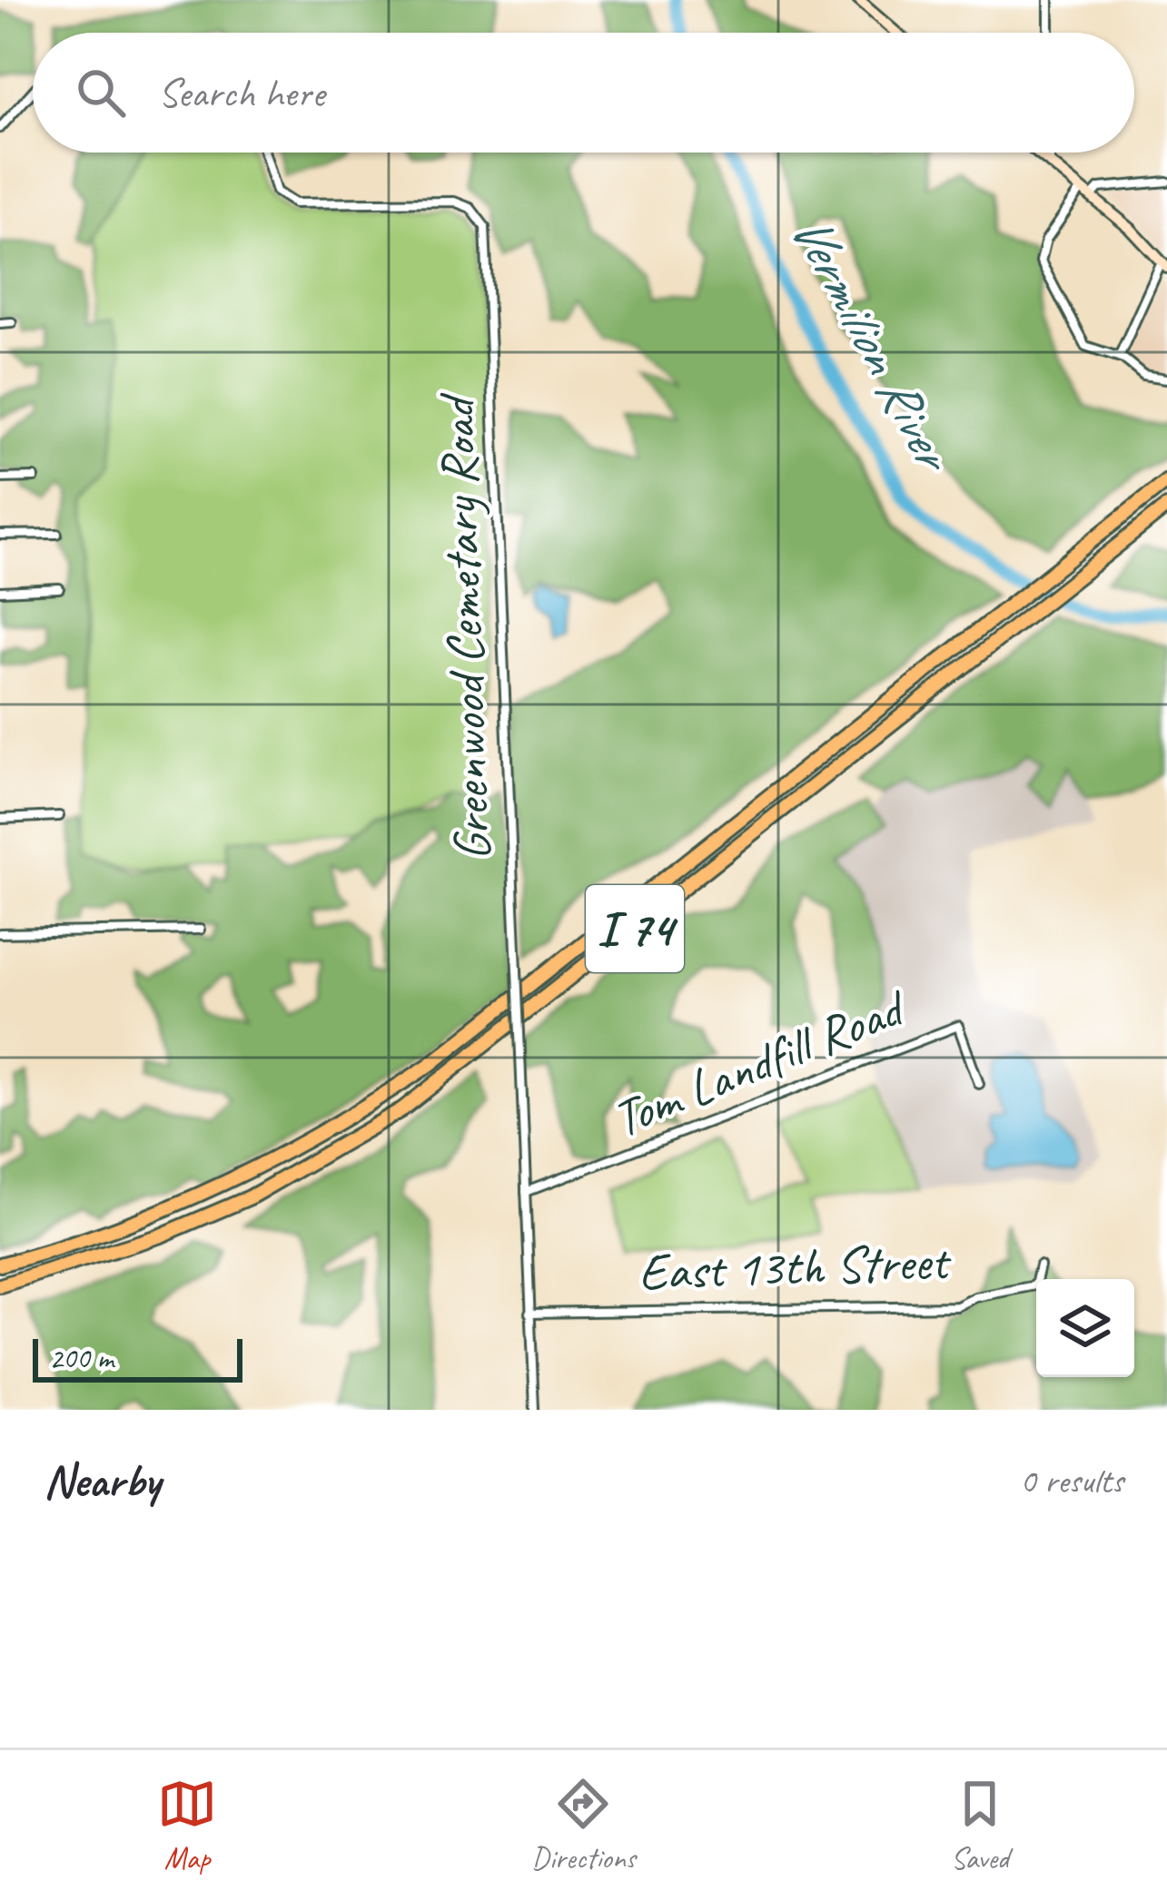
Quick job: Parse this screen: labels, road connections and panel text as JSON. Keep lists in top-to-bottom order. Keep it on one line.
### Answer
{"streets":{"highway":["I 74"],"street":["Greenwood Cemetary Road","Tom Landfill Road","East 13th Street"]},"crossings":[["Greenwood Cemetary Road","Tom Landfill Road"],["Greenwood Cemetary Road","East 13th Street"]],"water":["Vermilion River"],"scale_bar":"200 m","page":{"search":"Search here","scale":"200 m","heading":["Nearby","0 results"],"nav":["Map","Directions","Saved"]}}
